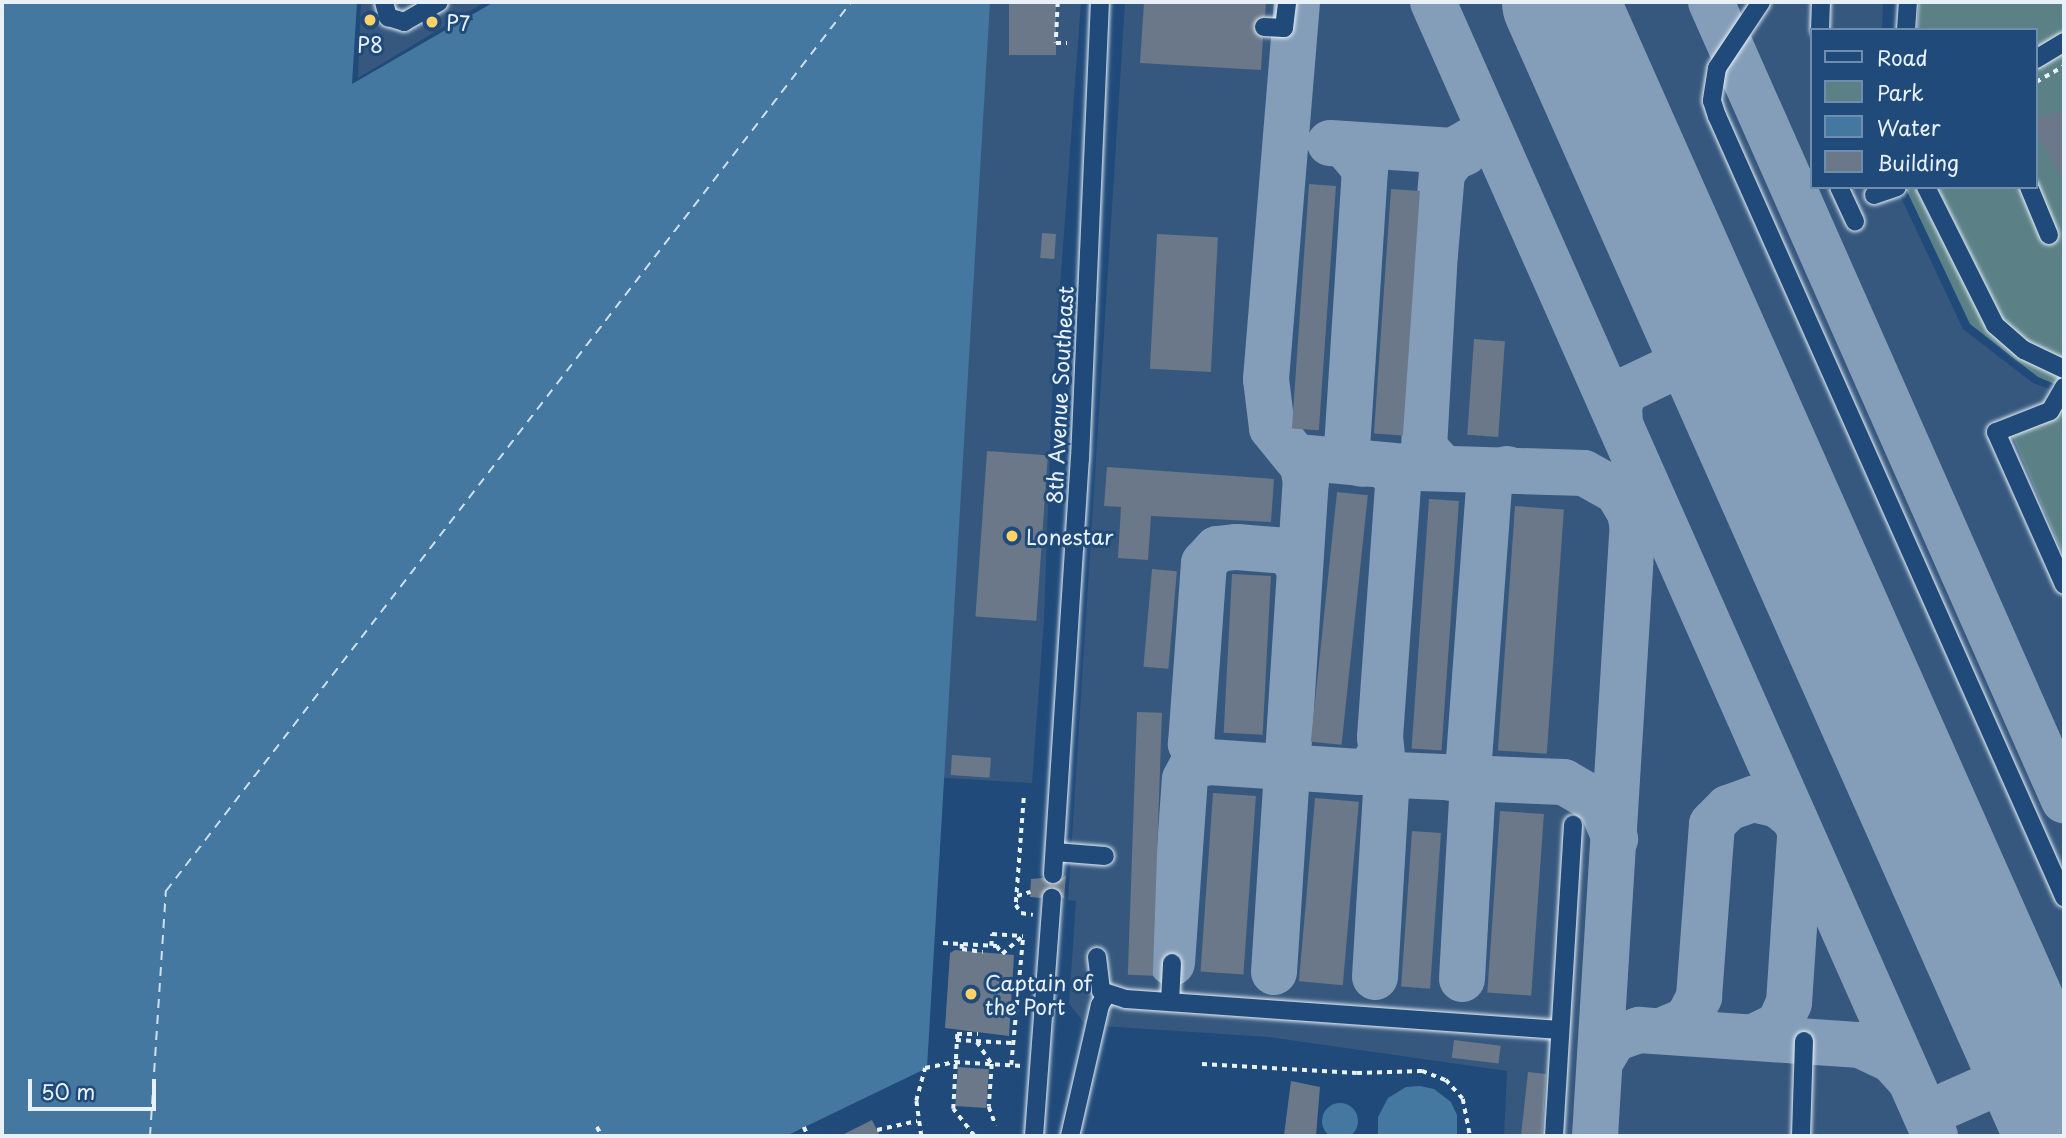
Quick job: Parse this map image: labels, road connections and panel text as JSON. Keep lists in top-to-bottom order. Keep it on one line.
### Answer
{"streets":{"street":["8th Avenue Southeast"]},"places":["P8","P7","Lonestar","Captain of the Port"],"legend":["Road","Park","Water","Building"],"scale_bar":"50 m"}
